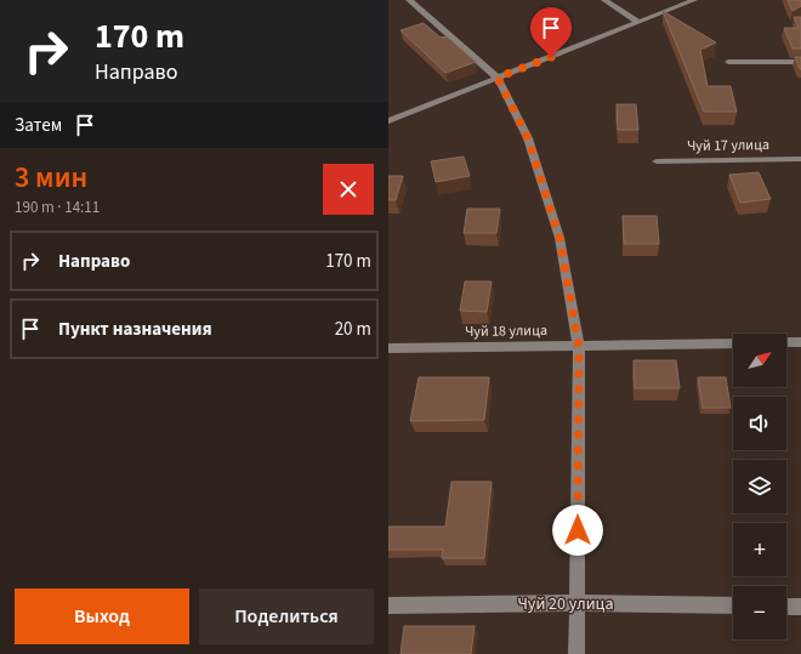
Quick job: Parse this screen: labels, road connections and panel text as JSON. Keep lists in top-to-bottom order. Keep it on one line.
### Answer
{"streets":{"street":["Чуй 17 улица","Чуй 18 улица","Чуй 20 улица"]},"north":"top right","page":{"turn":["170 m","Направо"],"then":"Затем","heading":["3 мин","190 m · 14:11"],"list":[{"name":"Направо","value":"170 m"},{"name":"Пункт назначения","value":"20 m"}],"map_buttons":["+","−"],"buttons":["Выход","Поделиться"]}}
